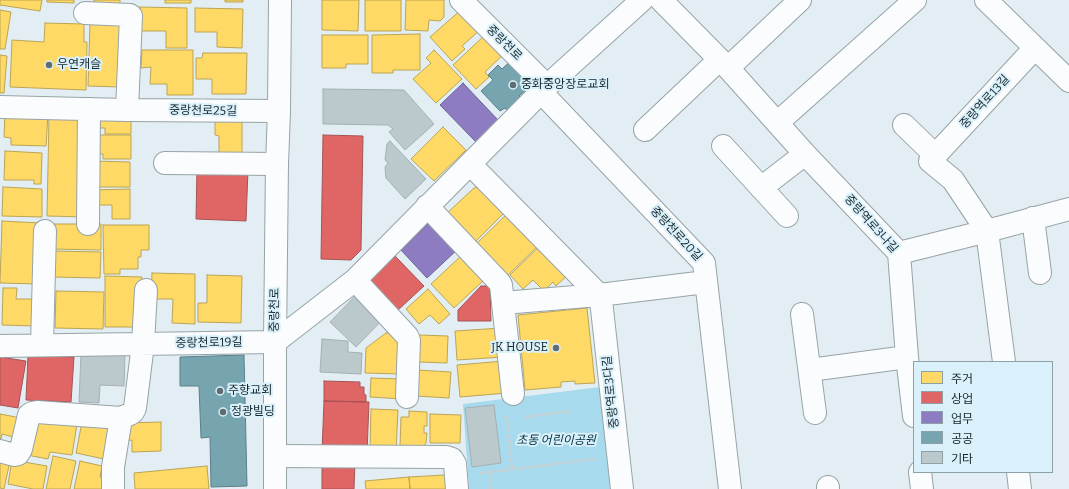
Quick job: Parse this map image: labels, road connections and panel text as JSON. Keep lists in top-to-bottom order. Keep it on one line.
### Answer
{"streets":{"street":["중랑천로","중랑역로13길","중랑천로25길","중랑역로3나길","중랑천로20길","중랑천로19길","중랑역로3다길"]},"crossings":[["중랑천로","중랑천로25길"],["중랑천로","중랑천로20길"],["중랑천로","중랑천로19길"]],"parks":["초동 어린이공원"],"places":["우연캐슬","중화중앙장로교회","JK HOUSE","주향교회","정광빌딩"],"legend":["주거","상업","업무","공공","기타"]}
